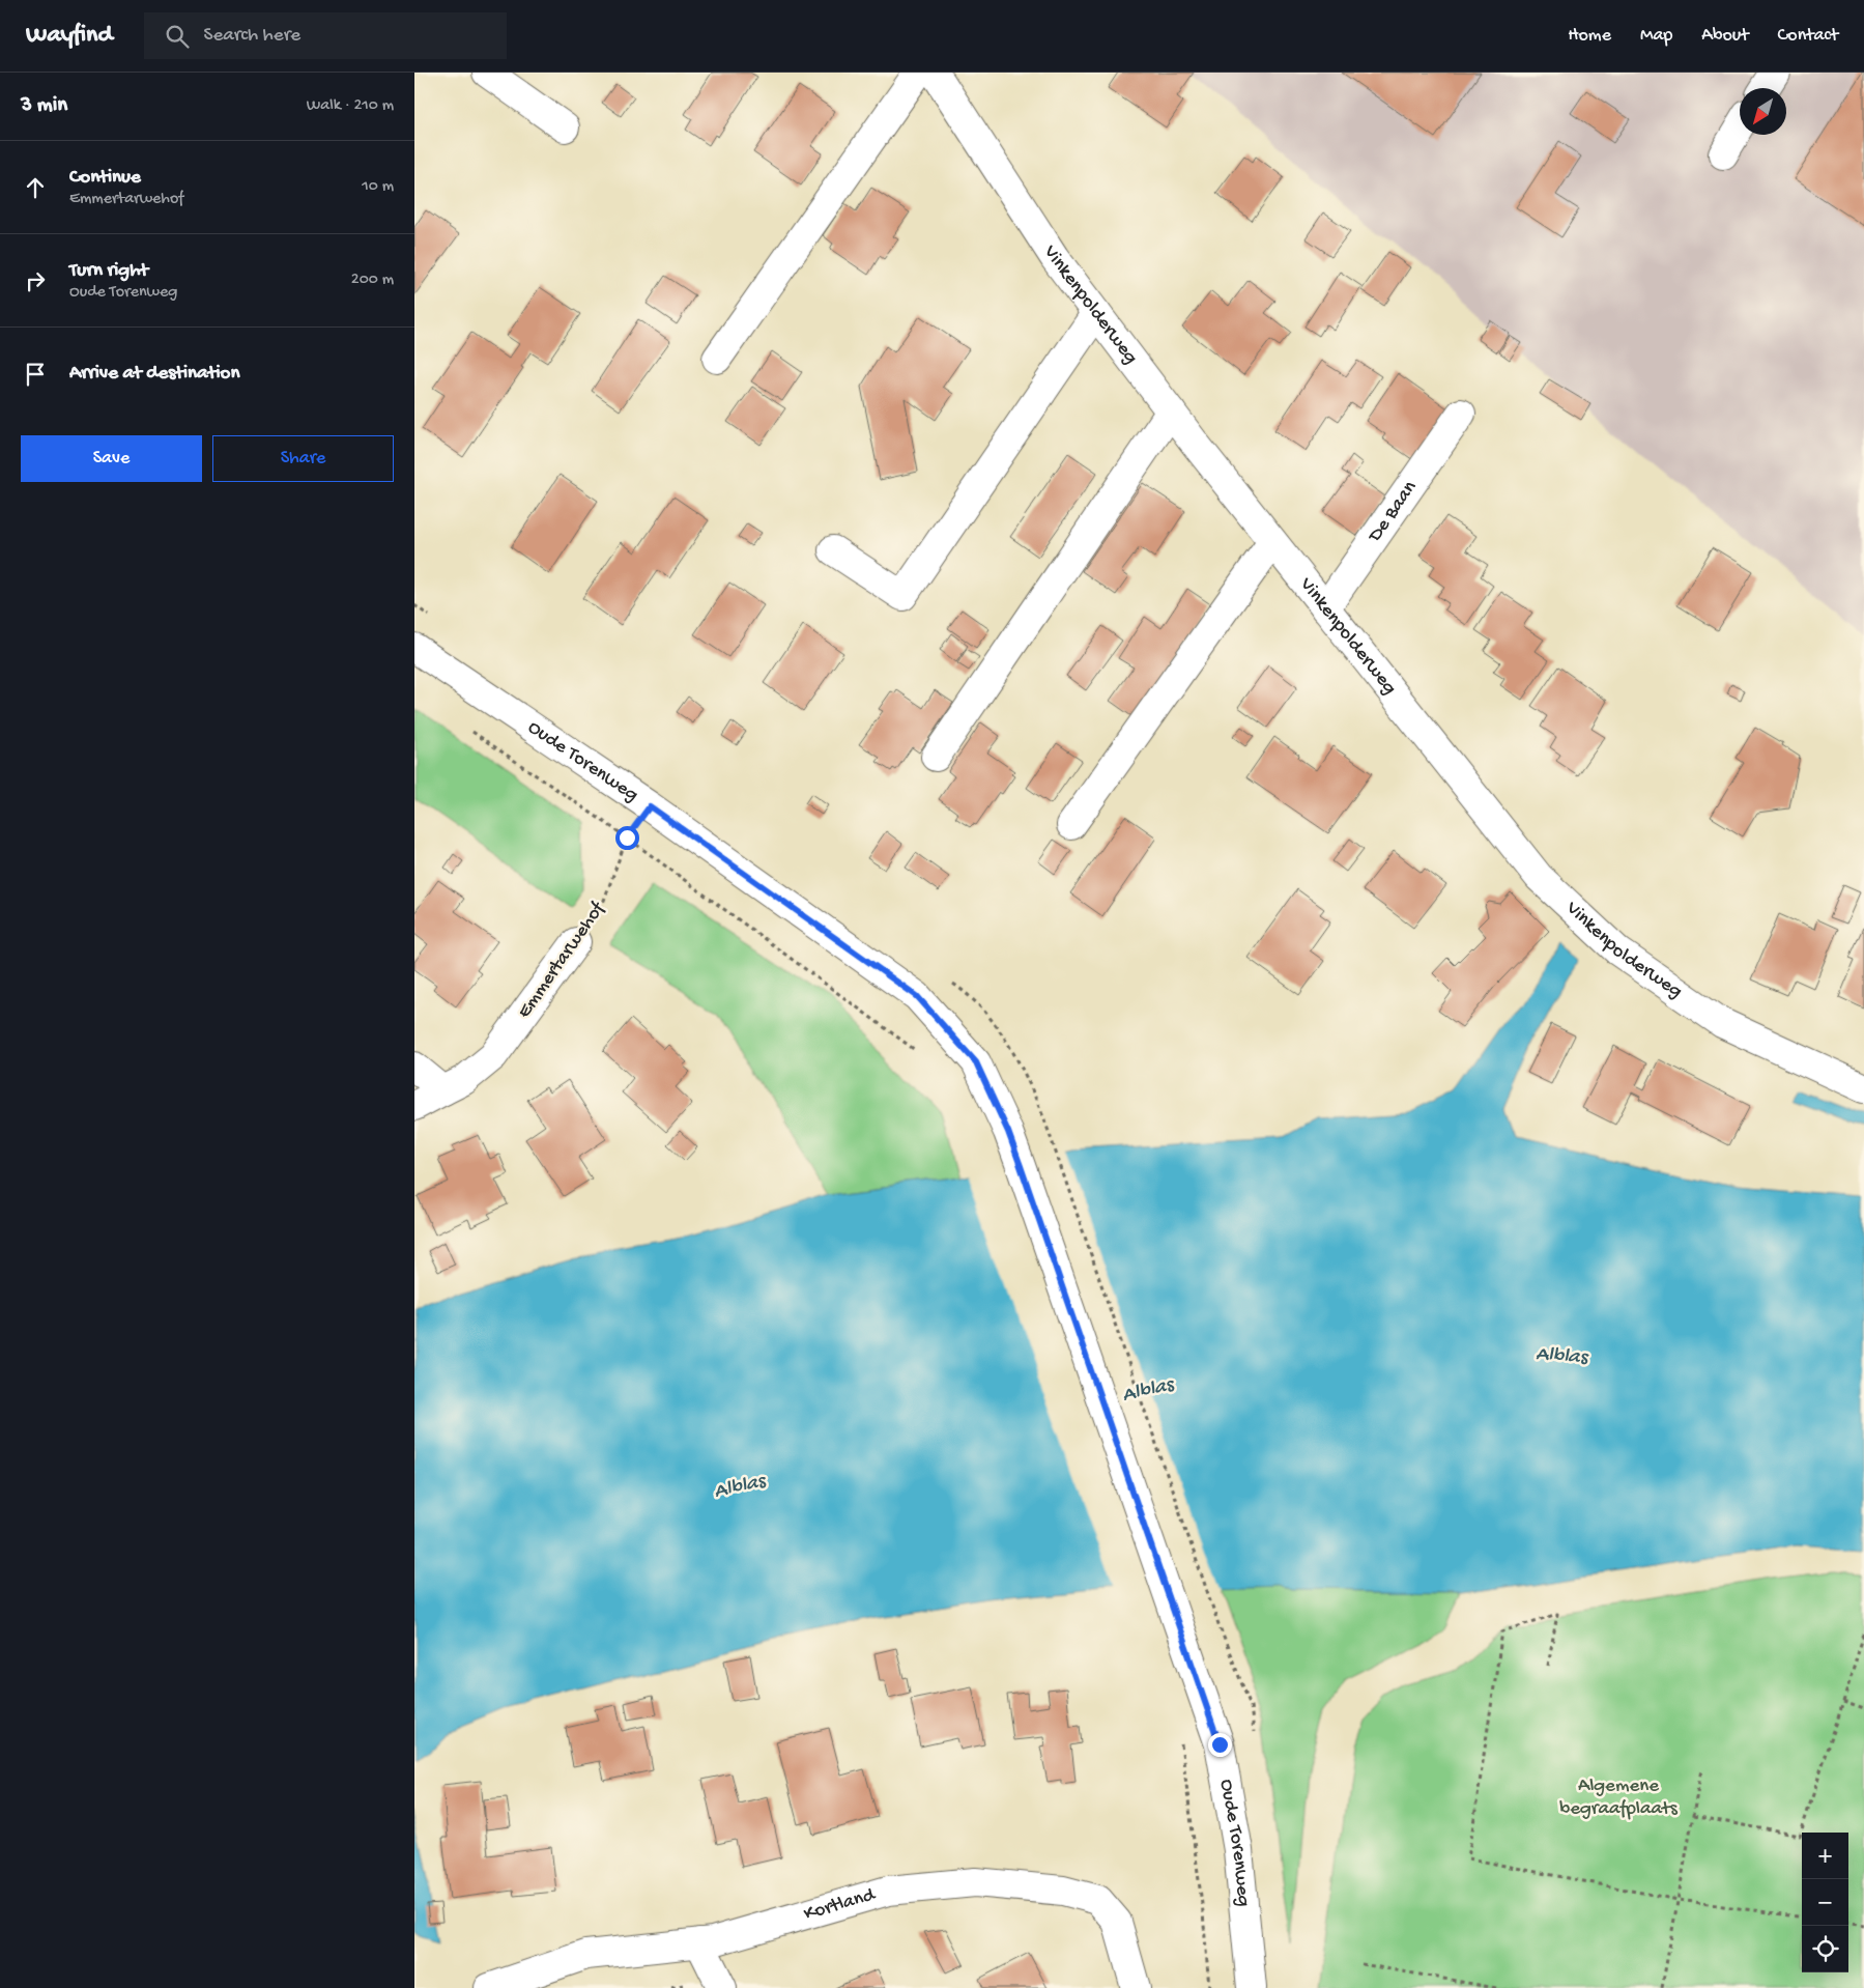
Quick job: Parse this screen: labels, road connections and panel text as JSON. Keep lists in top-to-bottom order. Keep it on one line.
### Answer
{"streets":{"street":["Vinkenpolderweg","De Baan","Oude Torenweg","Emmertarwehof","Kortland"]},"crossings":[["Vinkenpolderweg","De Baan"],["Oude Torenweg","Emmertarwehof"]],"water":["Alblas"],"parks":["Algemene begraafplaats"],"north":"bottom left","page":{"header":"Wayfind","search":"Search here","nav":["Home","Map","About","Contact"],"heading":["3 min","Walk · 210 m"],"list":[["Continue","Emmertarwehof","10 m"],["Turn right","Oude Torenweg","200 m"],"Arrive at destination"],"buttons":["Save","Share"],"map_buttons":["+","−"]}}
